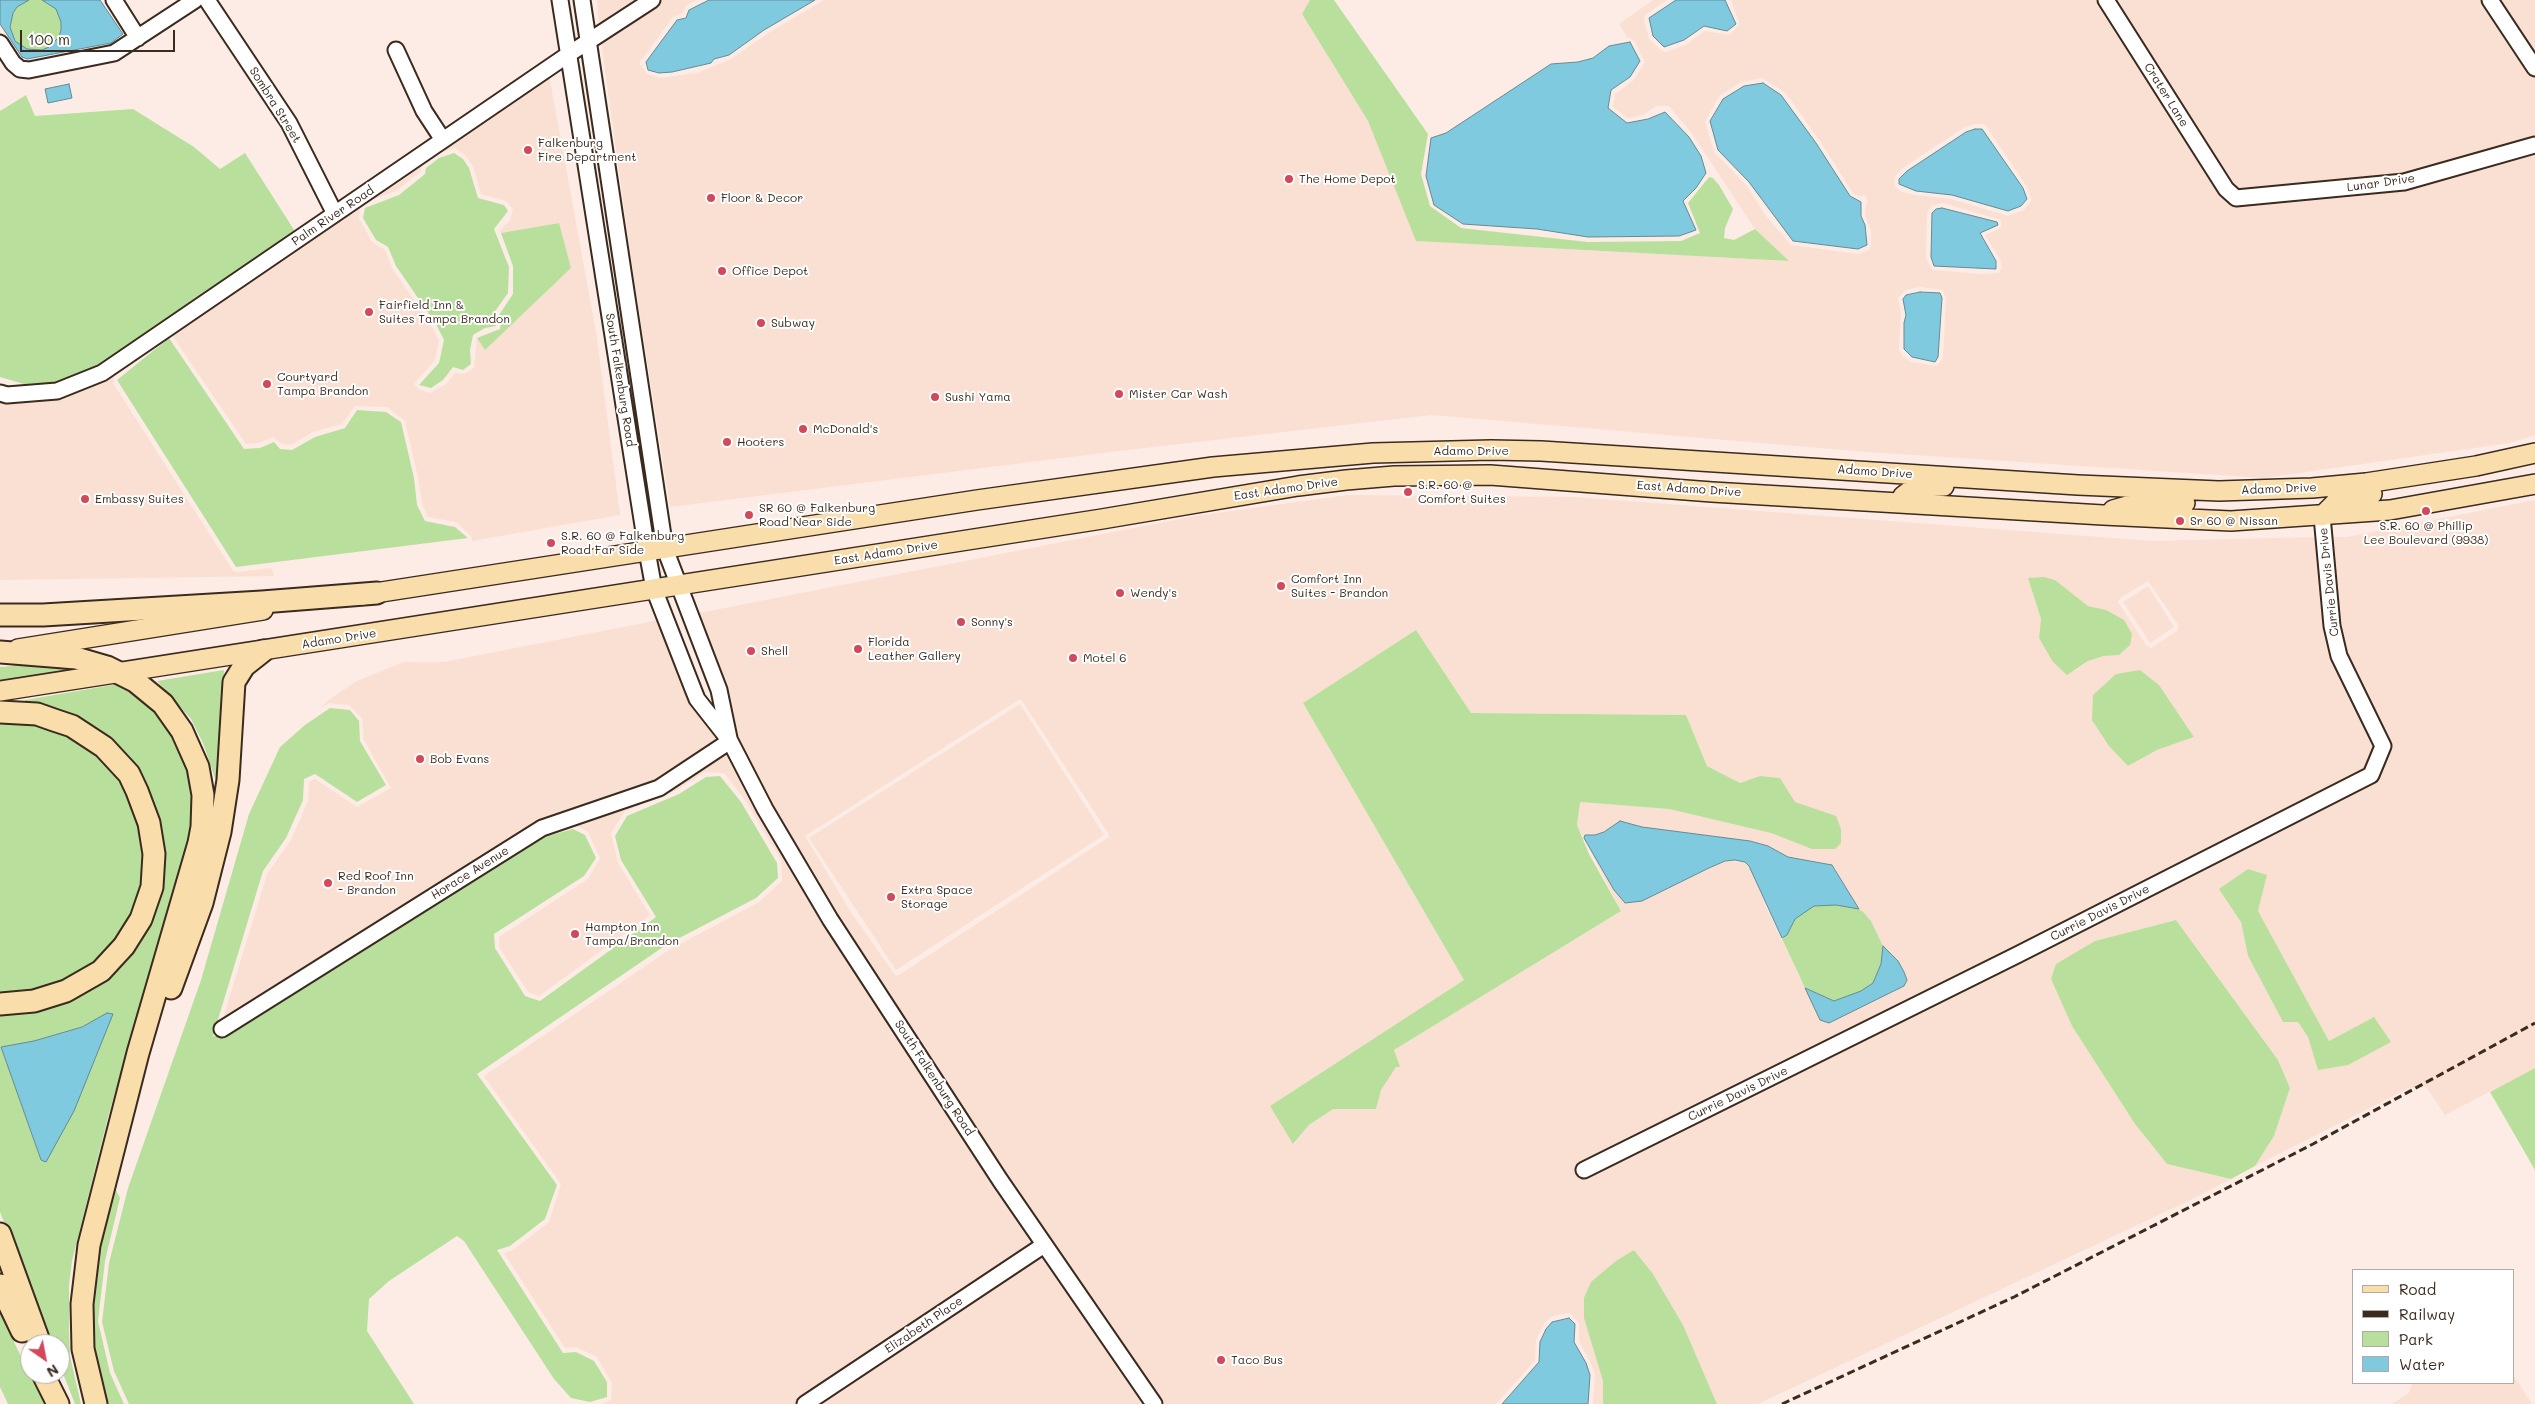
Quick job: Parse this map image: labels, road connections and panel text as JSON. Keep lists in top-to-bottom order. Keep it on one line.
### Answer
{"streets":{"main road":["Adamo Drive","East Adamo Drive"],"street":["Crater Lane","Sombra Street","Lunar Drive","Palm River Road","South Falkenburg Road","Currie Davis Drive","Horace Avenue","Elizabeth Place"]},"crossings":[["Crater Lane","Lunar Drive"],["Sombra Street","Palm River Road"],["Palm River Road","South Falkenburg Road"],["South Falkenburg Road","Adamo Drive"],["South Falkenburg Road","East Adamo Drive"],["South Falkenburg Road","Horace Avenue"],["South Falkenburg Road","Elizabeth Place"],["Adamo Drive","East Adamo Drive"]],"places":["Falkenburg Fire Department","The Home Depot","Floor & Decor","Office Depot","Fairfield Inn & Suites Tampa Brandon","Subway","Courtyard Tampa Brandon","Mister Car Wash","Sushi Yama","McDonald's","Hooters","S.R. 60 @ Comfort Suites","Embassy Suites","S.R. 60 @ Phillip Lee Boulevard (9938)","SR 60 @ Falkenburg Road Near Side","Sr 60 @ Nissan","S.R. 60 @ Falkenburg Road Far Side","Comfort Inn Suites - Brandon","Wendy's","Sonny's","Florida Leather Gallery","Shell","Motel 6","Bob Evans","Red Roof Inn - Brandon","Extra Space Storage","Hampton Inn Tampa/Brandon","Taco Bus"],"legend":["Road","Railway","Park","Water"],"scale_bar":"100 m","north":"bottom right"}
